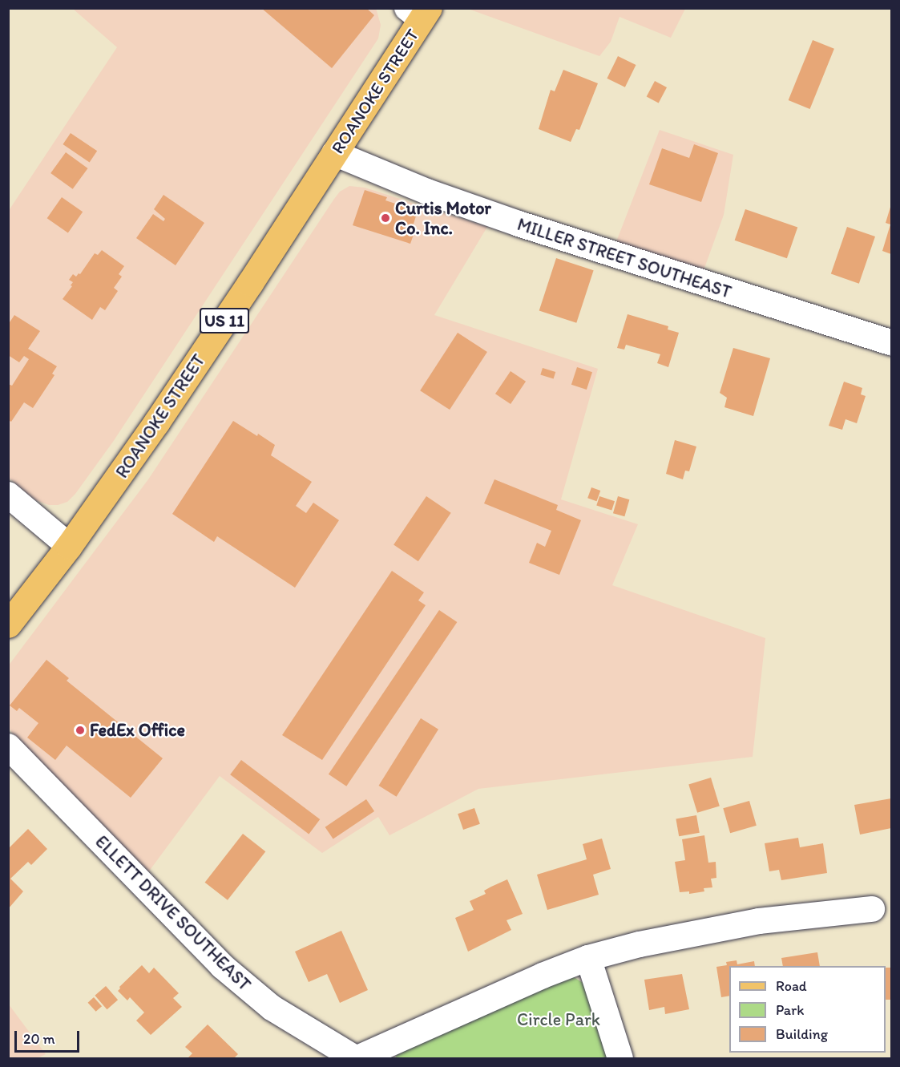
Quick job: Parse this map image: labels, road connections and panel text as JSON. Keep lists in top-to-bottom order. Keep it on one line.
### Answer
{"streets":{"main road":["ROANOKE STREET","US 11"],"street":["MILLER STREET SOUTHEAST","ELLETT DRIVE SOUTHEAST"]},"crossings":[["ROANOKE STREET","MILLER STREET SOUTHEAST"]],"parks":["Circle Park"],"places":["Curtis Motor Co. Inc.","FedEx Office"],"legend":["Road","Park","Building"],"scale_bar":"20 m"}
